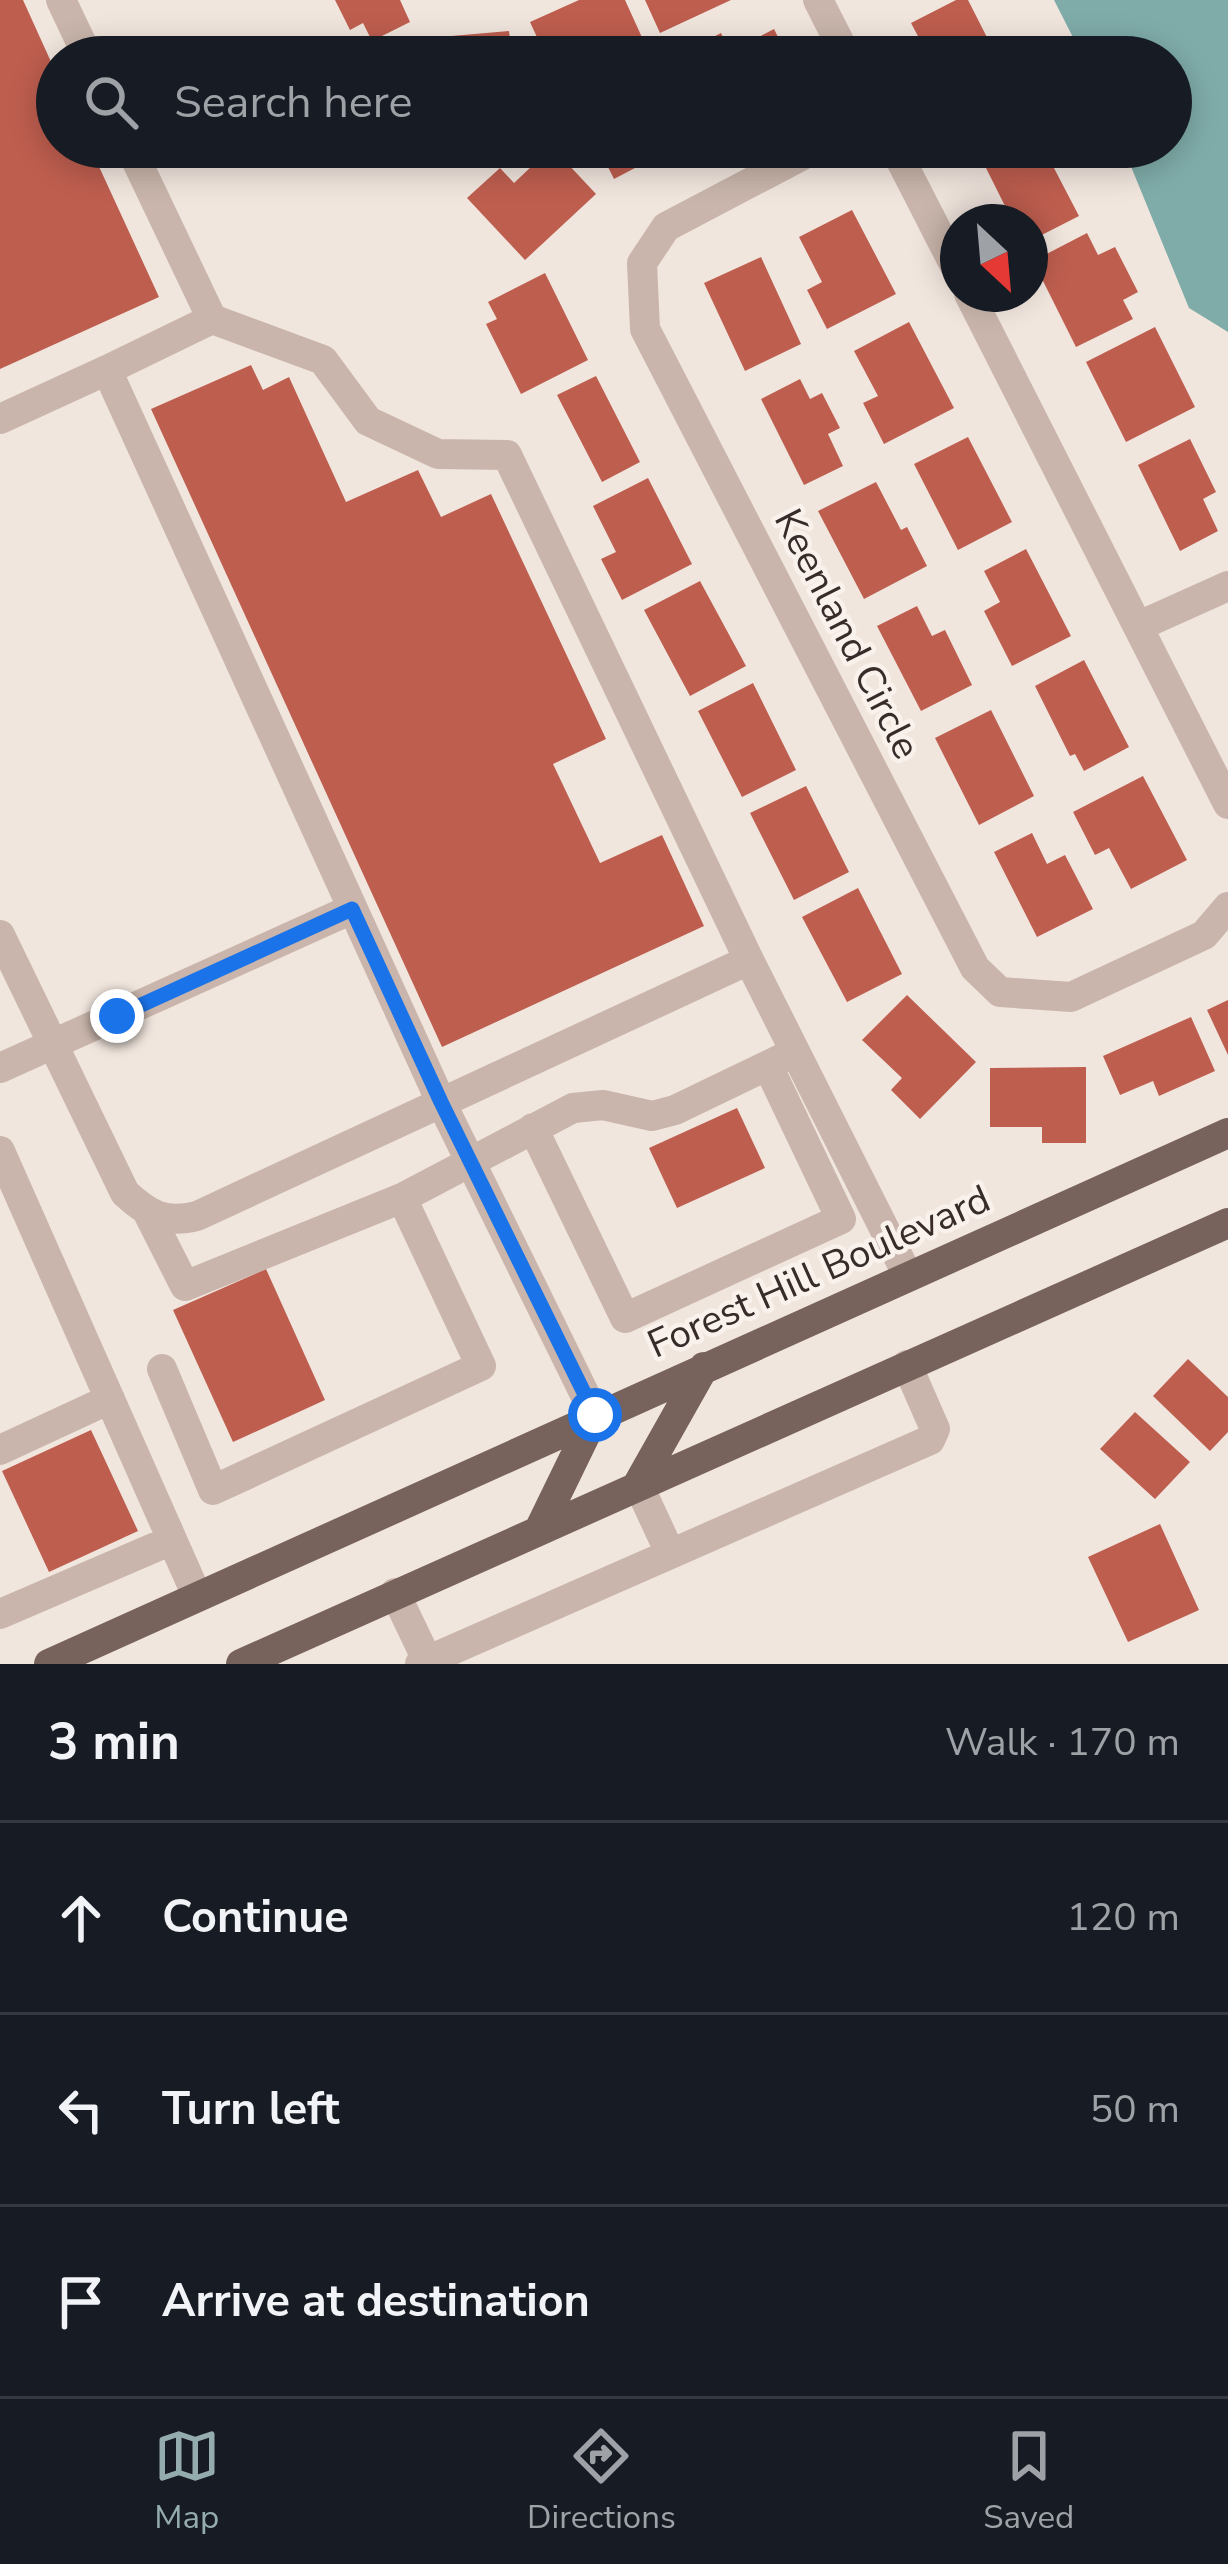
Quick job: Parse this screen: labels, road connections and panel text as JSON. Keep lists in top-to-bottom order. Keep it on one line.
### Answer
{"streets":{"main road":["Forest Hill Boulevard"],"street":["Keenland Circle"]},"north":"bottom right","page":{"search":"Search here","heading":["3 min","Walk · 170 m"],"list":[["Continue","120 m"],["Turn left","50 m"],"Arrive at destination"],"nav":["Map","Directions","Saved"]}}
